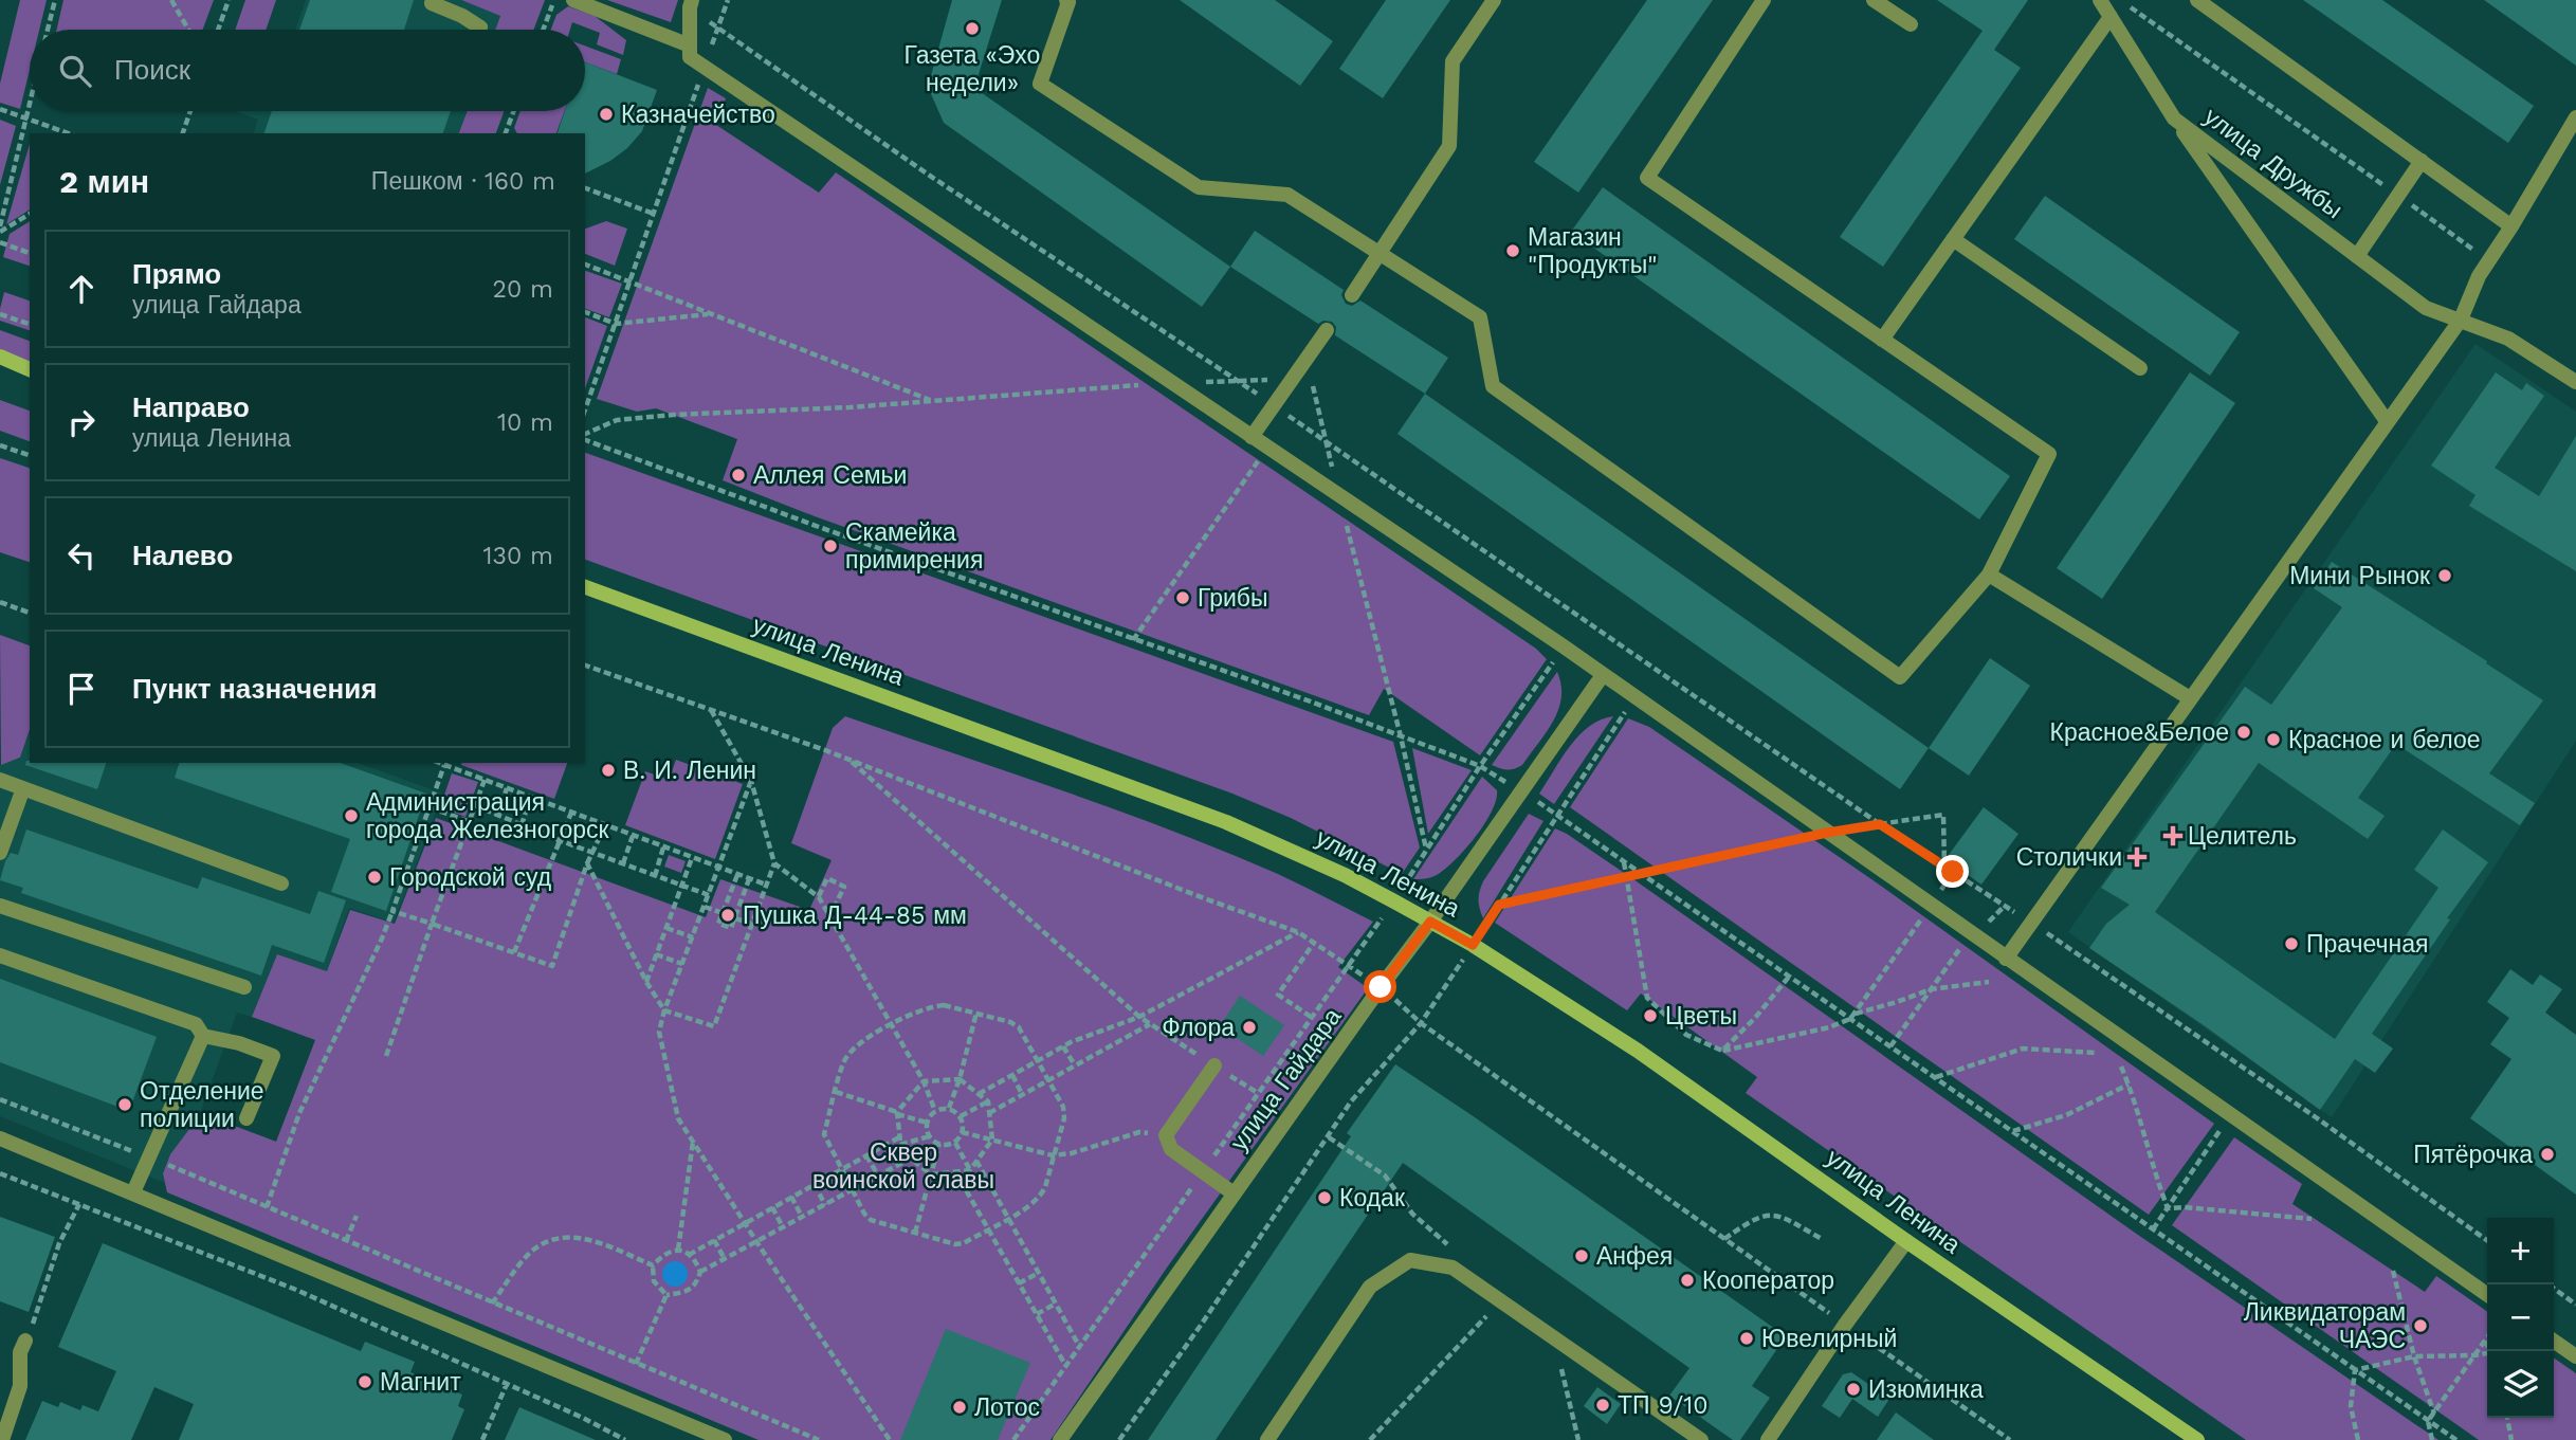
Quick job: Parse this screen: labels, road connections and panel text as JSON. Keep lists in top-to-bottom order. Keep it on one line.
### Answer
{"streets":{"main road":["улица Ленина"],"street":["улица Дружбы","улица Гайдара"]},"crossings":[["улица Ленина","улица Гайдара"]],"parks":["Сквер воинской славы"],"places":{"other":["Газета «Эхо недели»","Казначейство","Магазин \"Продукты\"","Аллея Семьи","Скамейка примирения","Мини Рынок","Грибы","Красное&Белое","Красное и белое","В. И. Ленин","Администрация города Железногорск","Городской суд","Пушка Д-44-85 мм","Прачечная","Цветы","Флора","Отделение полиции","Пятёрочка","Кодак","Анфея","Кооператор","Ликвидаторам ЧАЭС","Ювелирный","Магнит","Изюминка","ТП 9/10","Лотос"],"health":["Целитель","Столички"]},"page":{"search":"Поиск","heading":["2 мин","Пешком · 160 m"],"list":[["Прямо","улица Гайдара","20 m"],["Направо","улица Ленина","10 m"],["Налево","130 m"],"Пункт назначения"],"map_buttons":["+","−"]}}
